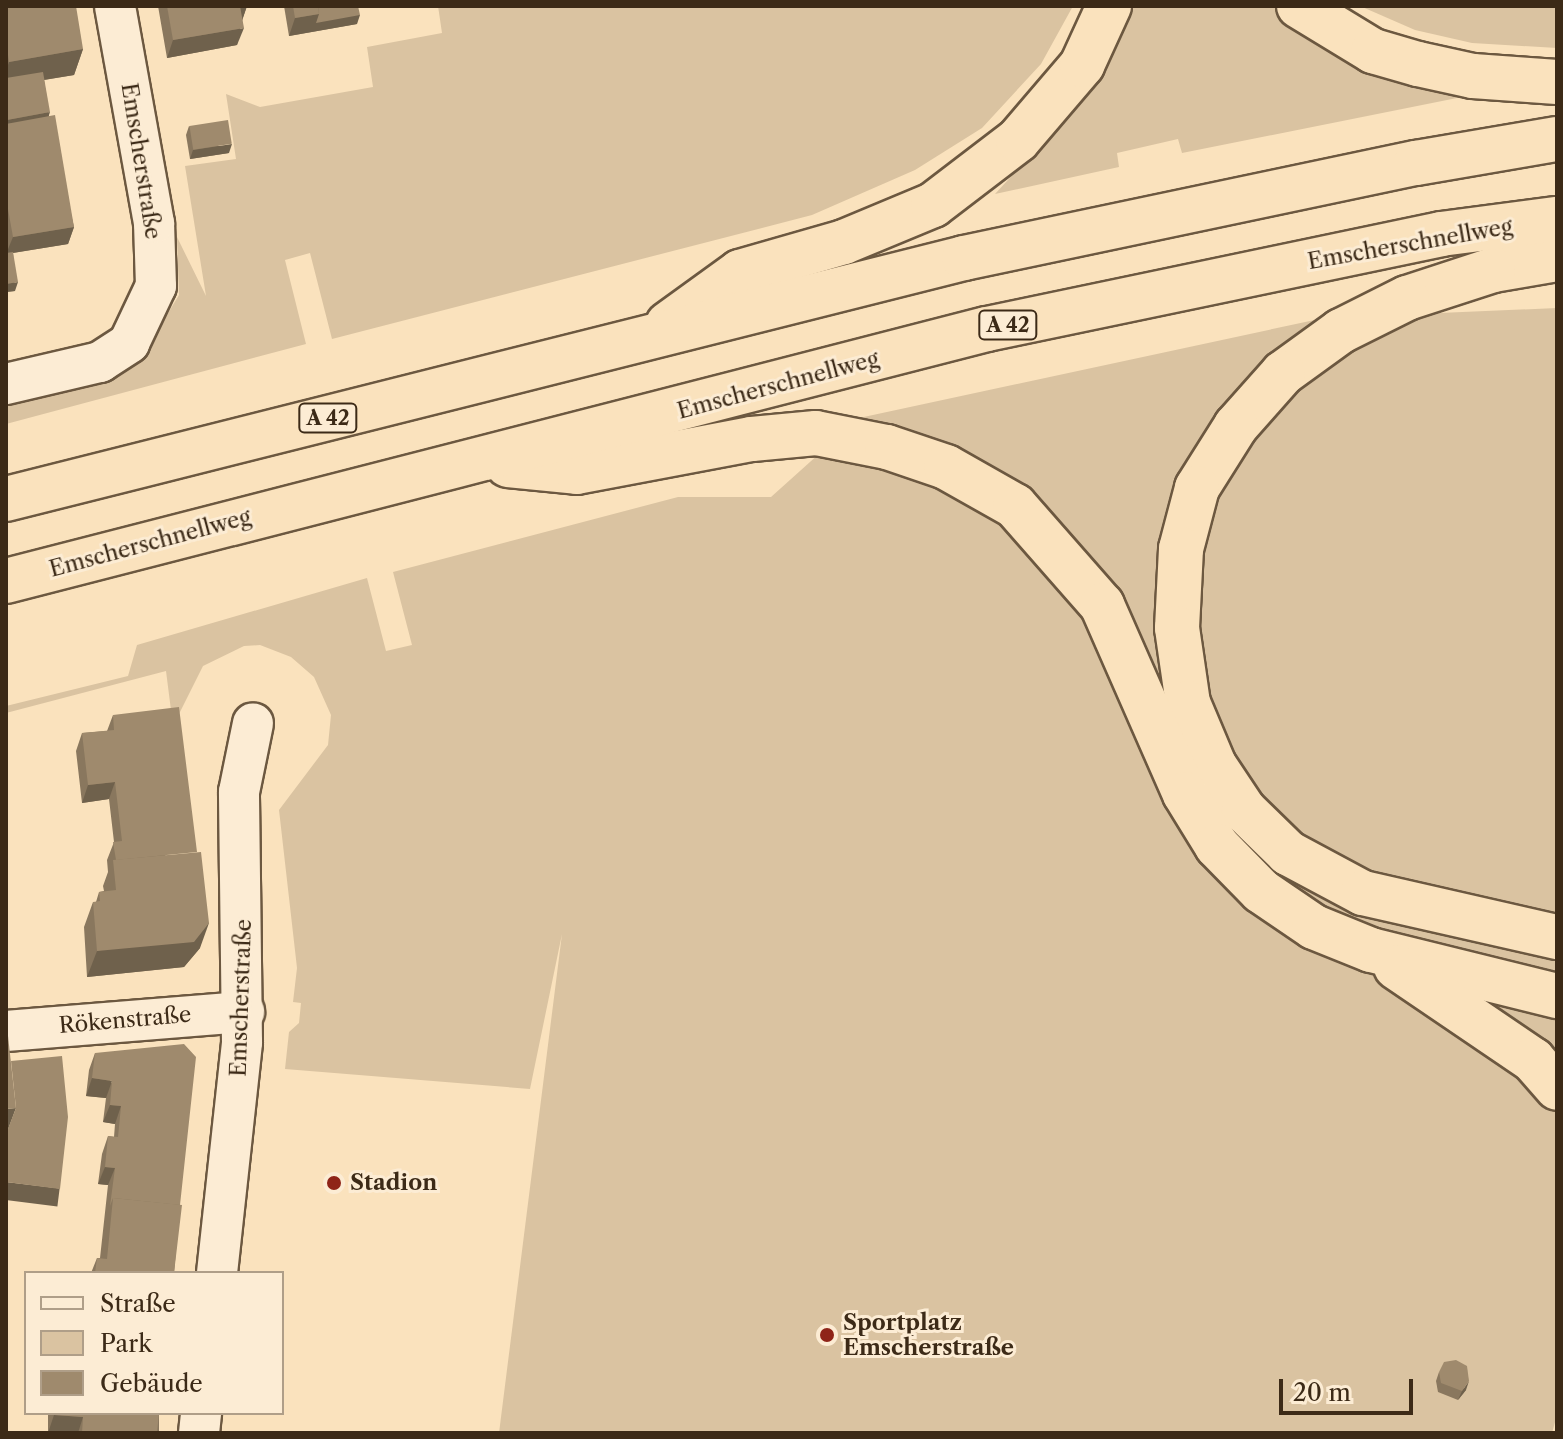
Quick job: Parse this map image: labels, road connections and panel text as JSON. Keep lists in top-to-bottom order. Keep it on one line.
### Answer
{"streets":{"highway":["Emscherschnellweg","A 42"],"street":["Emscherstraße","Rökenstraße"]},"crossings":[["Emscherstraße","Rökenstraße"]],"places":["Stadion","Sportplatz Emscherstraße"],"legend":["Straße","Park","Gebäude"],"scale_bar":"20 m"}
